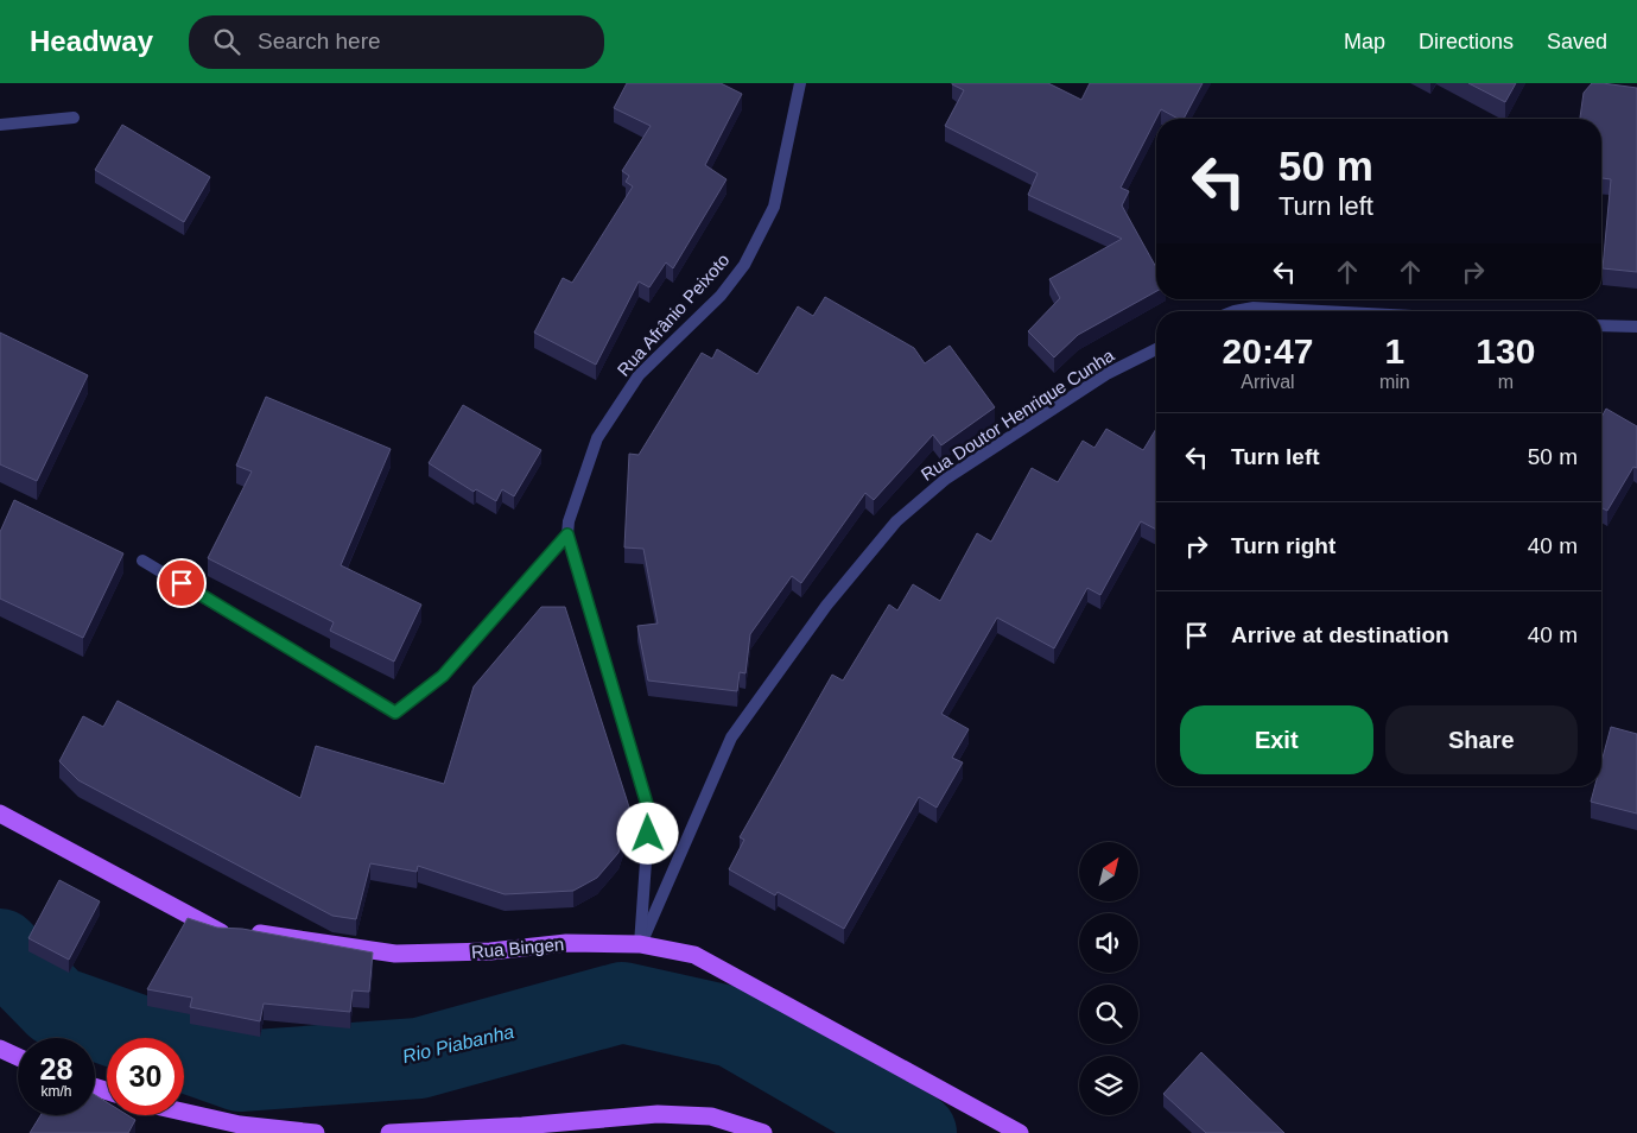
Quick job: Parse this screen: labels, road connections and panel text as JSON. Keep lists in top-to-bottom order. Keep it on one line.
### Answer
{"streets":{"main road":["Rua Bingen"],"street":["Rua Afrânio Peixoto","Rua Doutor Henrique Cunha"]},"crossings":[["Rua Afrânio Peixoto","Rua Doutor Henrique Cunha"],["Rua Afrânio Peixoto","Rua Bingen"],["Rua Doutor Henrique Cunha","Rua Bingen"]],"water":["Rio Piabanha"],"north":"top right","page":{"header":"Headway","search":"Search here","nav":["Map","Directions","Saved"],"turn":["50 m","Turn left"],"eta":["20:47","Arrival","1","min","130","m"],"list":[{"name":"Turn left","value":"50 m"},{"name":"Turn right","value":"40 m"},{"name":"Arrive at destination","value":"40 m"}],"buttons":["Exit","Share"],"speed":"28 km/h","limit":"30"}}
